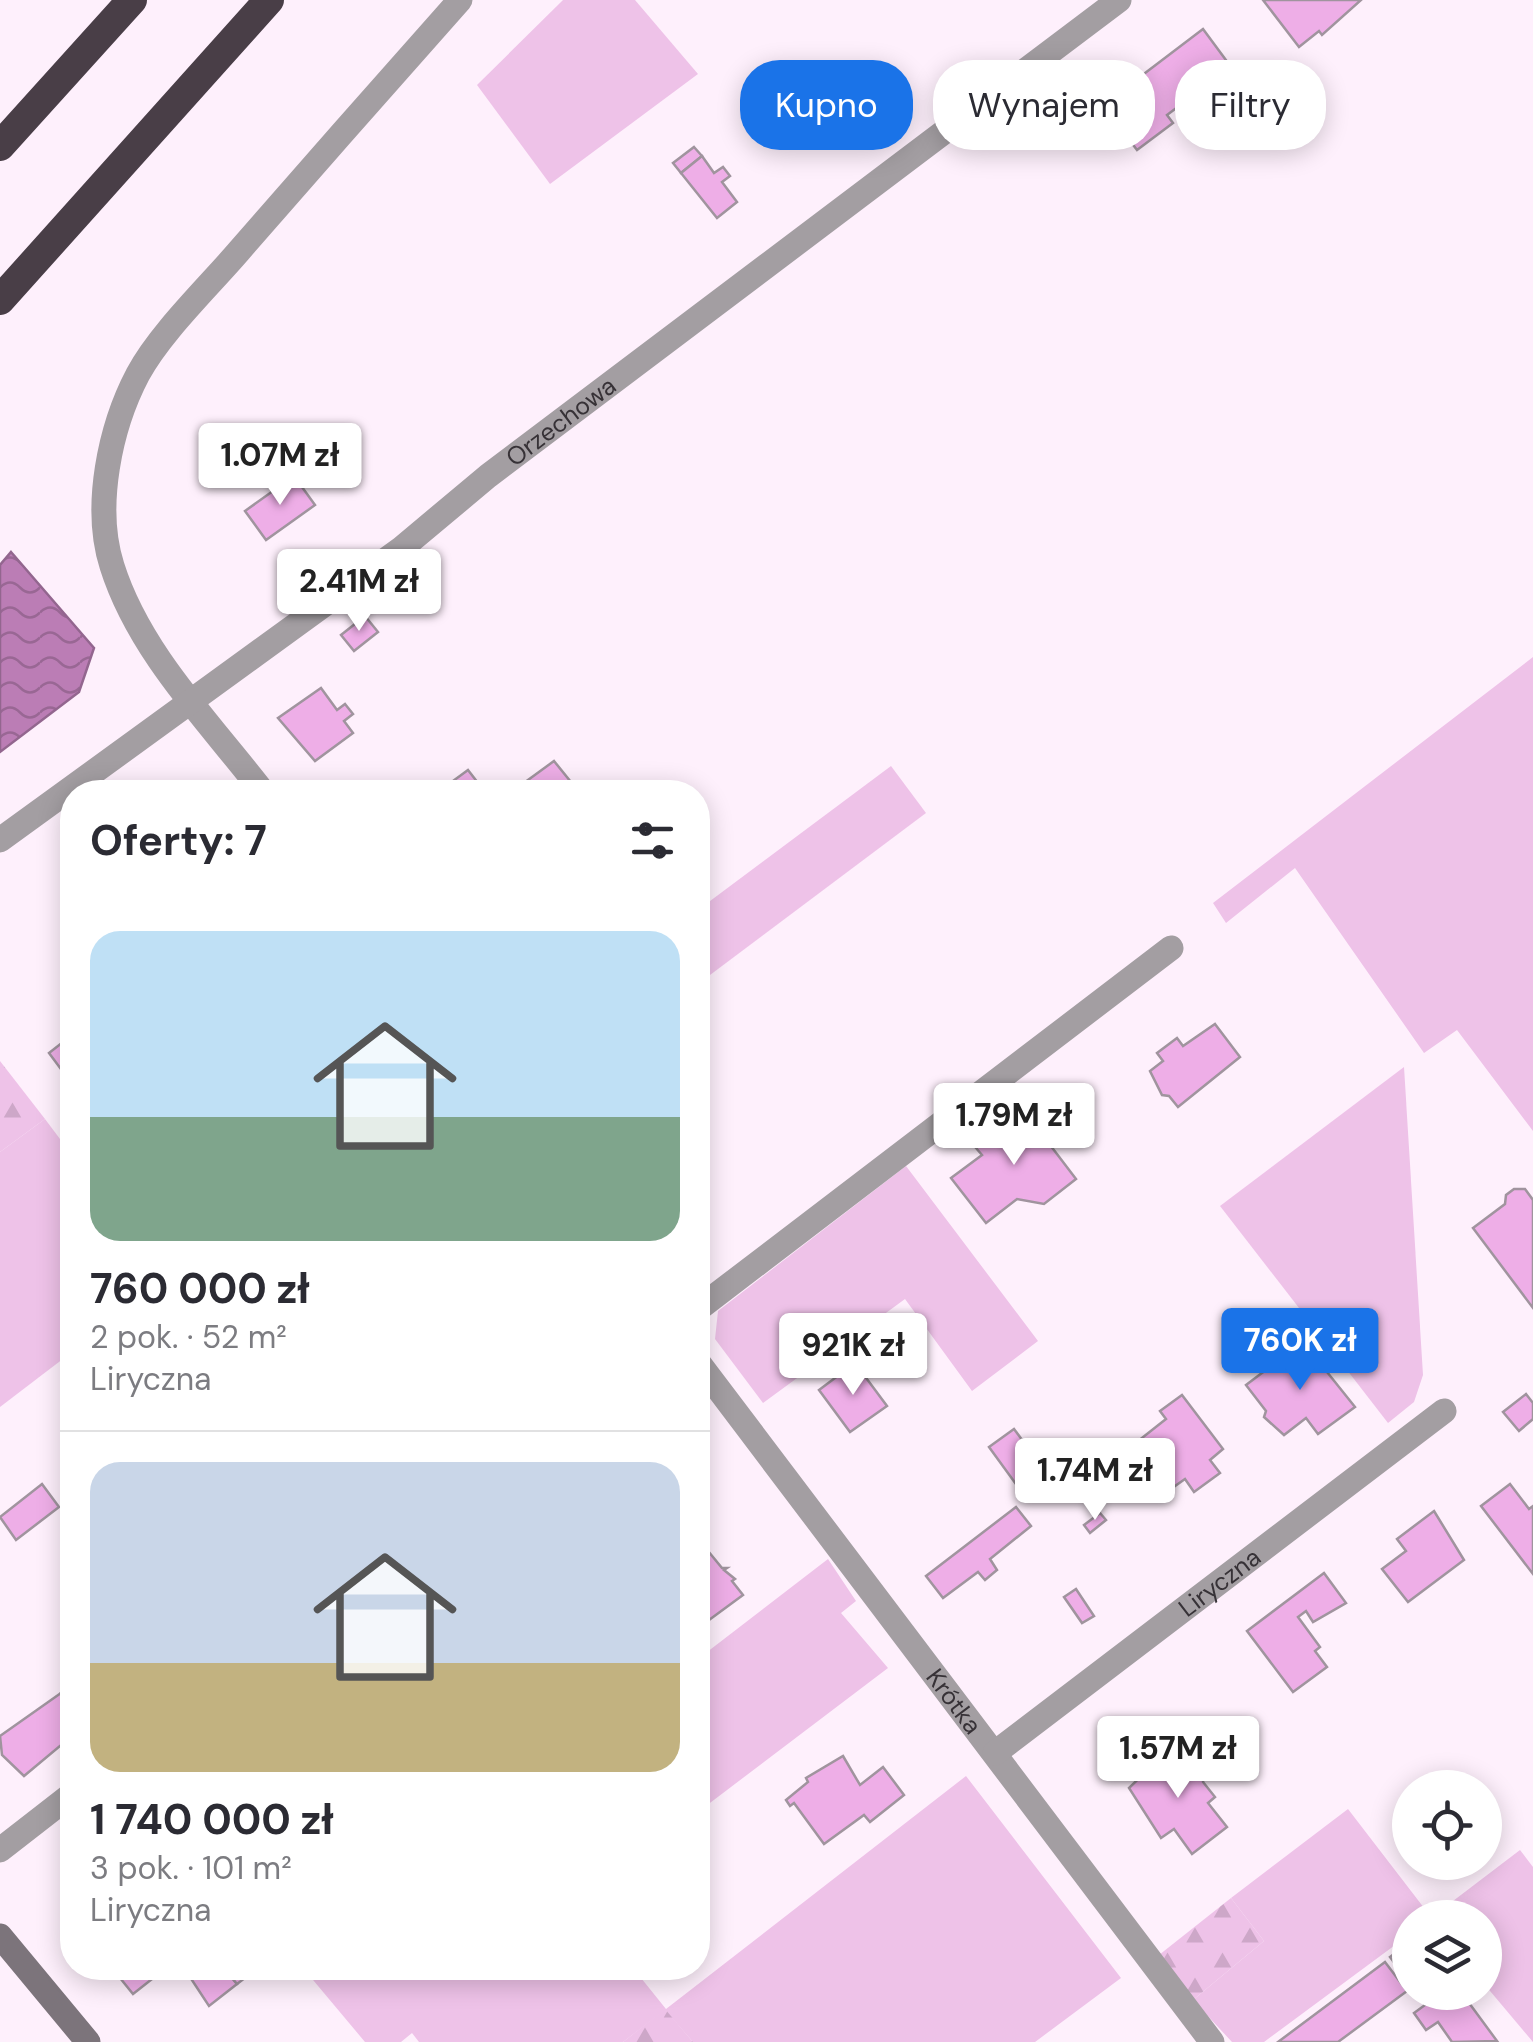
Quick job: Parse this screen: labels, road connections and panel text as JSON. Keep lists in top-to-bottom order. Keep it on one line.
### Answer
{"streets":{"street":["Orzechowa","Liryczna","Krótka"]},"crossings":[["Liryczna","Krótka"]],"page":{"chip":["Kupno","Wynajem","Filtry"],"price":["1.07M zł","2.41M zł","1.79M zł","760K zł","921K zł","1.74M zł","1.57M zł"],"heading":"Oferty: 7","list":[{"name":"760 000 zł","note":"2 pok. · 52 m² · Liryczna"},{"name":"1 740 000 zł","note":"3 pok. · 101 m² · Liryczna"}]}}
